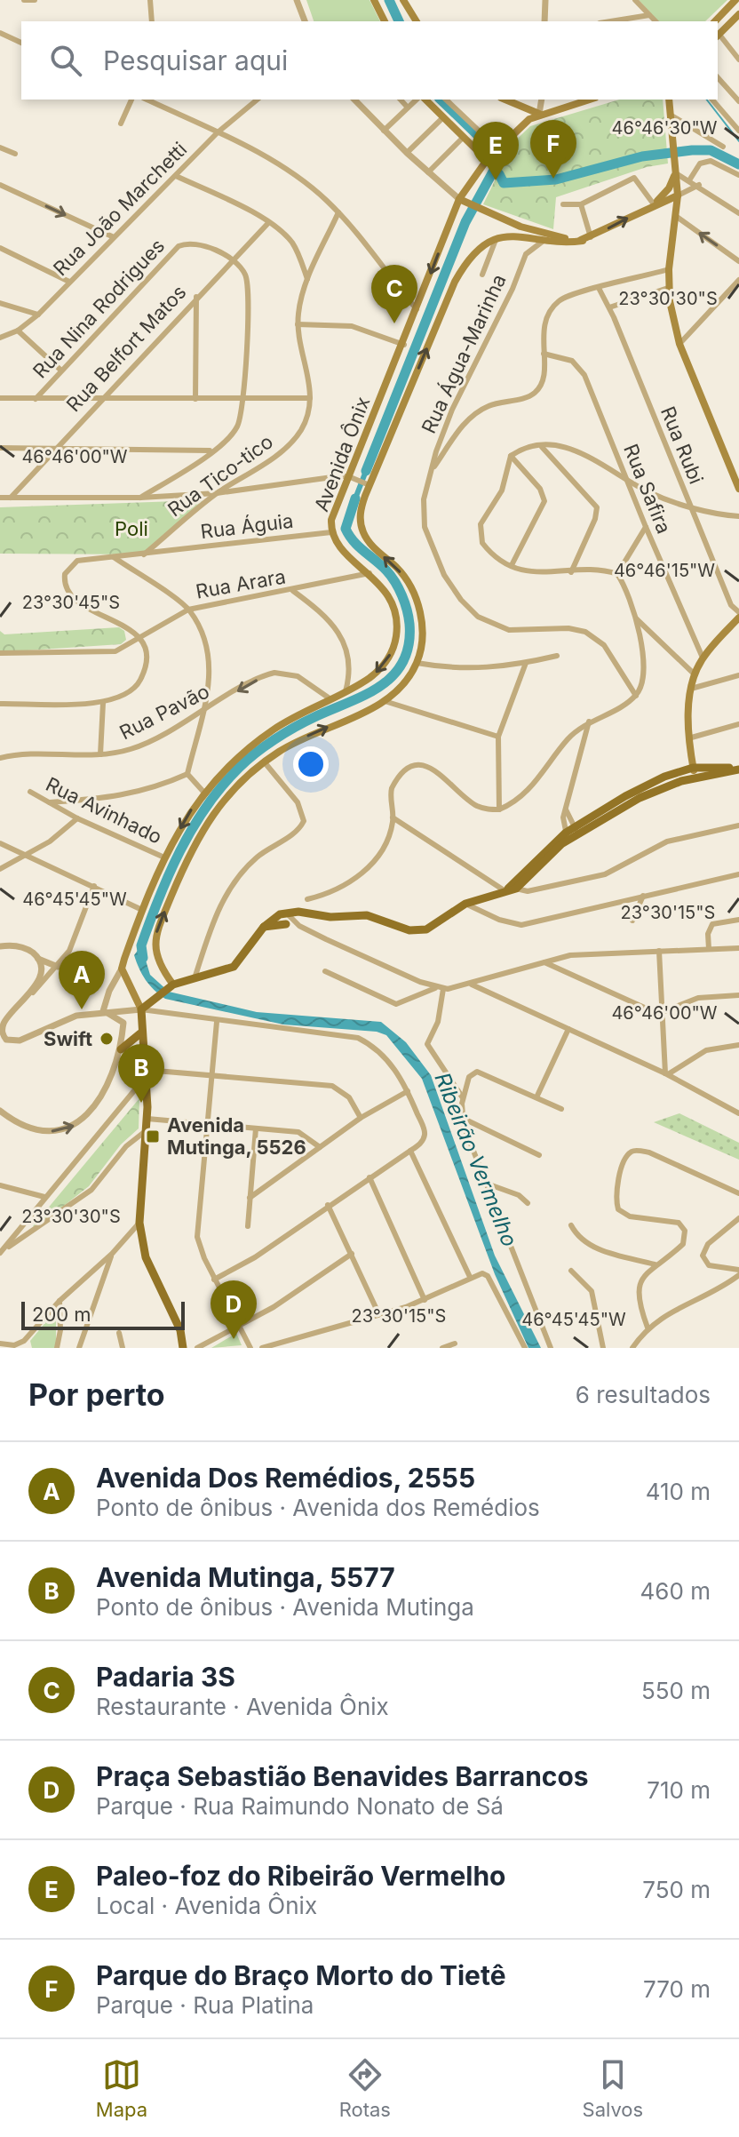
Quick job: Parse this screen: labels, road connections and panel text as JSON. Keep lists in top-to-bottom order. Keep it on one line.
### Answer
{"streets":{"main road":["Avenida Ônix"],"street":["Rua João Marchetti","Rua Nina Rodrigues","Rua Belfort Matos","Rua Água-Marinha","Rua Rubi","Rua Tico-tico","Rua Safira","Rua Águia","Rua Arara","Rua Pavão","Rua Avinhado"]},"crossings":[["Rua Nina Rodrigues","Rua Belfort Matos"],["Avenida Ônix","Rua Águia"],["Avenida Ônix","Rua Arara"],["Avenida Ônix","Rua Pavão"],["Avenida Ônix","Rua Avinhado"],["Rua Tico-tico","Rua Águia"],["Rua Águia","Rua Arara"]],"one_way":["Rua Pavão"],"water":["Ribeirão Vermelho"],"parks":["Poli"],"places":{"other":["Swift"],"transit":["Avenida Mutinga, 5526"]},"scale_bar":"200 m","page":{"search":"Pesquisar aqui","pins":["F","E","C","A","B","D"],"scale":"200 m","heading":["Por perto","6 resultados"],"list":[{"mark":"A","name":"Avenida Dos Remédios, 2555","note":"Ponto de ônibus · Avenida dos Remédios","value":"410 m"},{"mark":"B","name":"Avenida Mutinga, 5577","note":"Ponto de ônibus · Avenida Mutinga","value":"460 m"},{"mark":"C","name":"Padaria 3S","note":"Restaurante · Avenida Ônix","value":"550 m"},{"mark":"D","name":"Praça Sebastião Benavides Barrancos","note":"Parque · Rua Raimundo Nonato de Sá","value":"710 m"},{"mark":"E","name":"Paleo-foz do Ribeirão Vermelho","note":"Local · Avenida Ônix","value":"750 m"},{"mark":"F","name":"Parque do Braço Morto do Tietê","note":"Parque · Rua Platina","value":"770 m"}],"nav":["Mapa","Rotas","Salvos"]},"coordinates":["46°46'30\"W","23°30'30\"S","46°46'00\"W","46°46'15\"W","23°30'45\"S","46°45'45\"W","23°30'15\"S"]}
